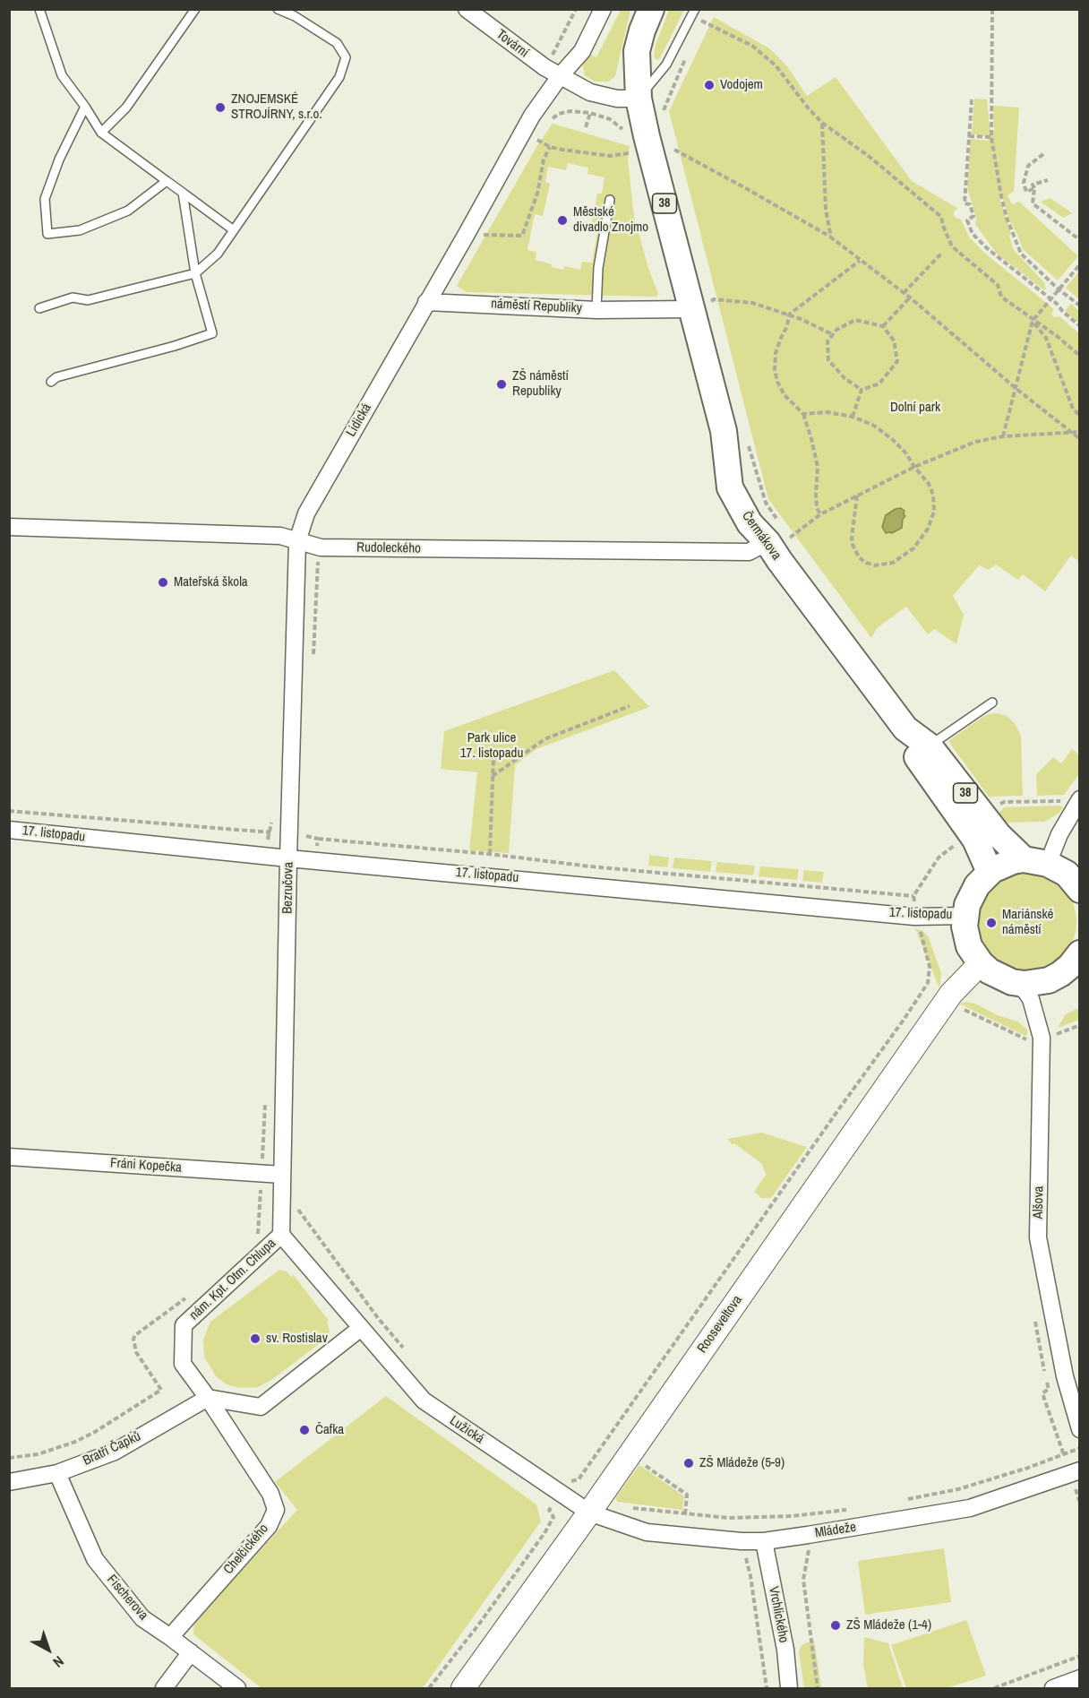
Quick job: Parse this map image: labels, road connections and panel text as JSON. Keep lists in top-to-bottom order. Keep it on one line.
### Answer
{"streets":{"main road":["38","Čermákova","Rooseveltova"],"street":["Tovární","náměstí Republiky","Lidická","Rudoleckého","17. listopadu","Bezručova","Fráni Kopečka","Alšova","nám. Kpt. Otm. Chlupa","Lužická","Bratří Čapků","Mládeže","Chelčického","Fischerova","Vrchlického"]},"crossings":[["38","náměstí Republiky"],["38","Čermákova"],["38","Rudoleckého"],["náměstí Republiky","Lidická"],["Lidická","Rudoleckého"],["Lidická","Bezručova"],["Čermákova","Rudoleckého"],["Rudoleckého","Bezručova"],["17. listopadu","Bezručova"],["Bezručova","Fráni Kopečka"],["Bezručova","nám. Kpt. Otm. Chlupa"],["nám. Kpt. Otm. Chlupa","Lužická"],["nám. Kpt. Otm. Chlupa","Bratří Čapků"],["nám. Kpt. Otm. Chlupa","Chelčického"],["Rooseveltova","Lužická"],["Rooseveltova","Mládeže"],["Lužická","Mládeže"],["Bratří Čapků","Chelčického"],["Bratří Čapků","Fischerova"],["Mládeže","Vrchlického"],["Chelčického","Fischerova"]],"parks":["Dolní park","Park ulice 17. listopadu"],"places":["Vodojem","ZNOJEMSKÉ STROJÍRNY, s.r.o.","Městské divadlo Znojmo","ZŠ náměstí Republiky","Mateřská škola","Mariánské náměstí","sv. Rostislav","Čafka","ZŠ Mládeže (5-9)","ZŠ Mládeže (1-4)"],"north":"bottom right"}
